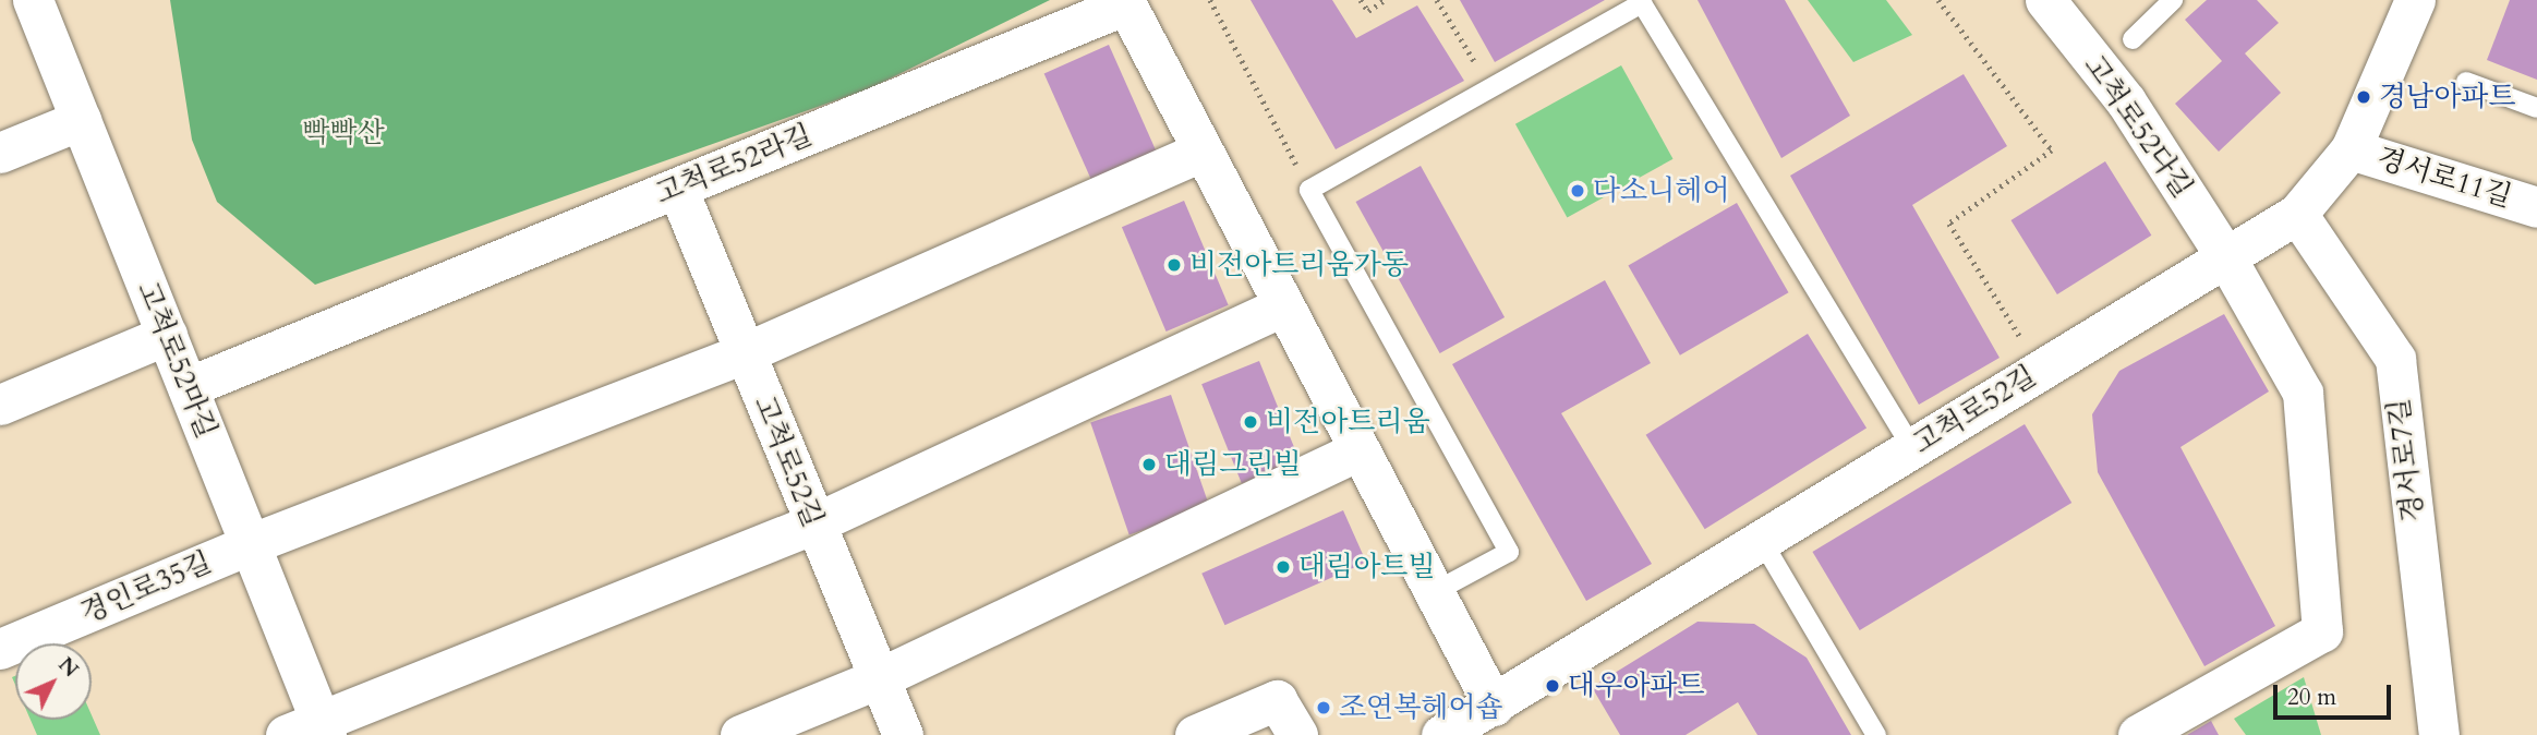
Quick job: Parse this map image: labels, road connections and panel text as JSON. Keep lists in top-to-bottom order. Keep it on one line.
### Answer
{"streets":{"street":["고척로52다길","고척로52라길","경서로11길","고척로52마길","고척로52길","경서로7길","경인로35길"]},"crossings":[["고척로52다길","고척로52길"],["고척로52라길","고척로52마길"],["고척로52라길","고척로52길"],["경서로11길","고척로52길"],["고척로52마길","경인로35길"],["고척로52길","경서로7길"]],"parks":["빡빡산"],"places":["경남아파트","다소니헤어","비전아트리움가동","비전아트리움","대림그린빌","대림아트빌","대우아파트","조연복헤어숍"],"scale_bar":"20 m","north":"top right"}
